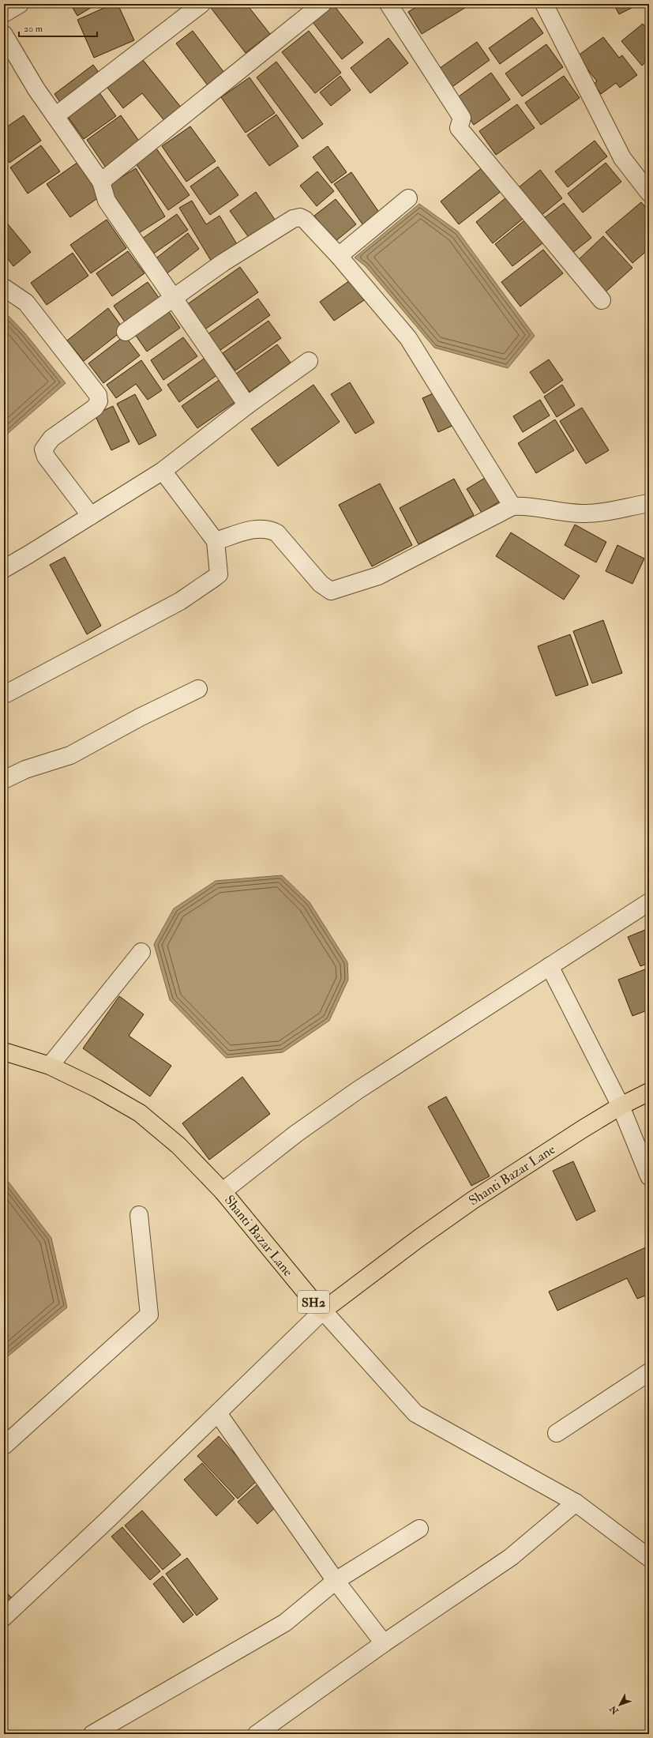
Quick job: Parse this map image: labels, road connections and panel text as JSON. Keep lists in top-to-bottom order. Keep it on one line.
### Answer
{"streets":{"main road":["Shanti Bazar Lane","SH2"]},"scale_bar":"20 m","north":"bottom left"}
